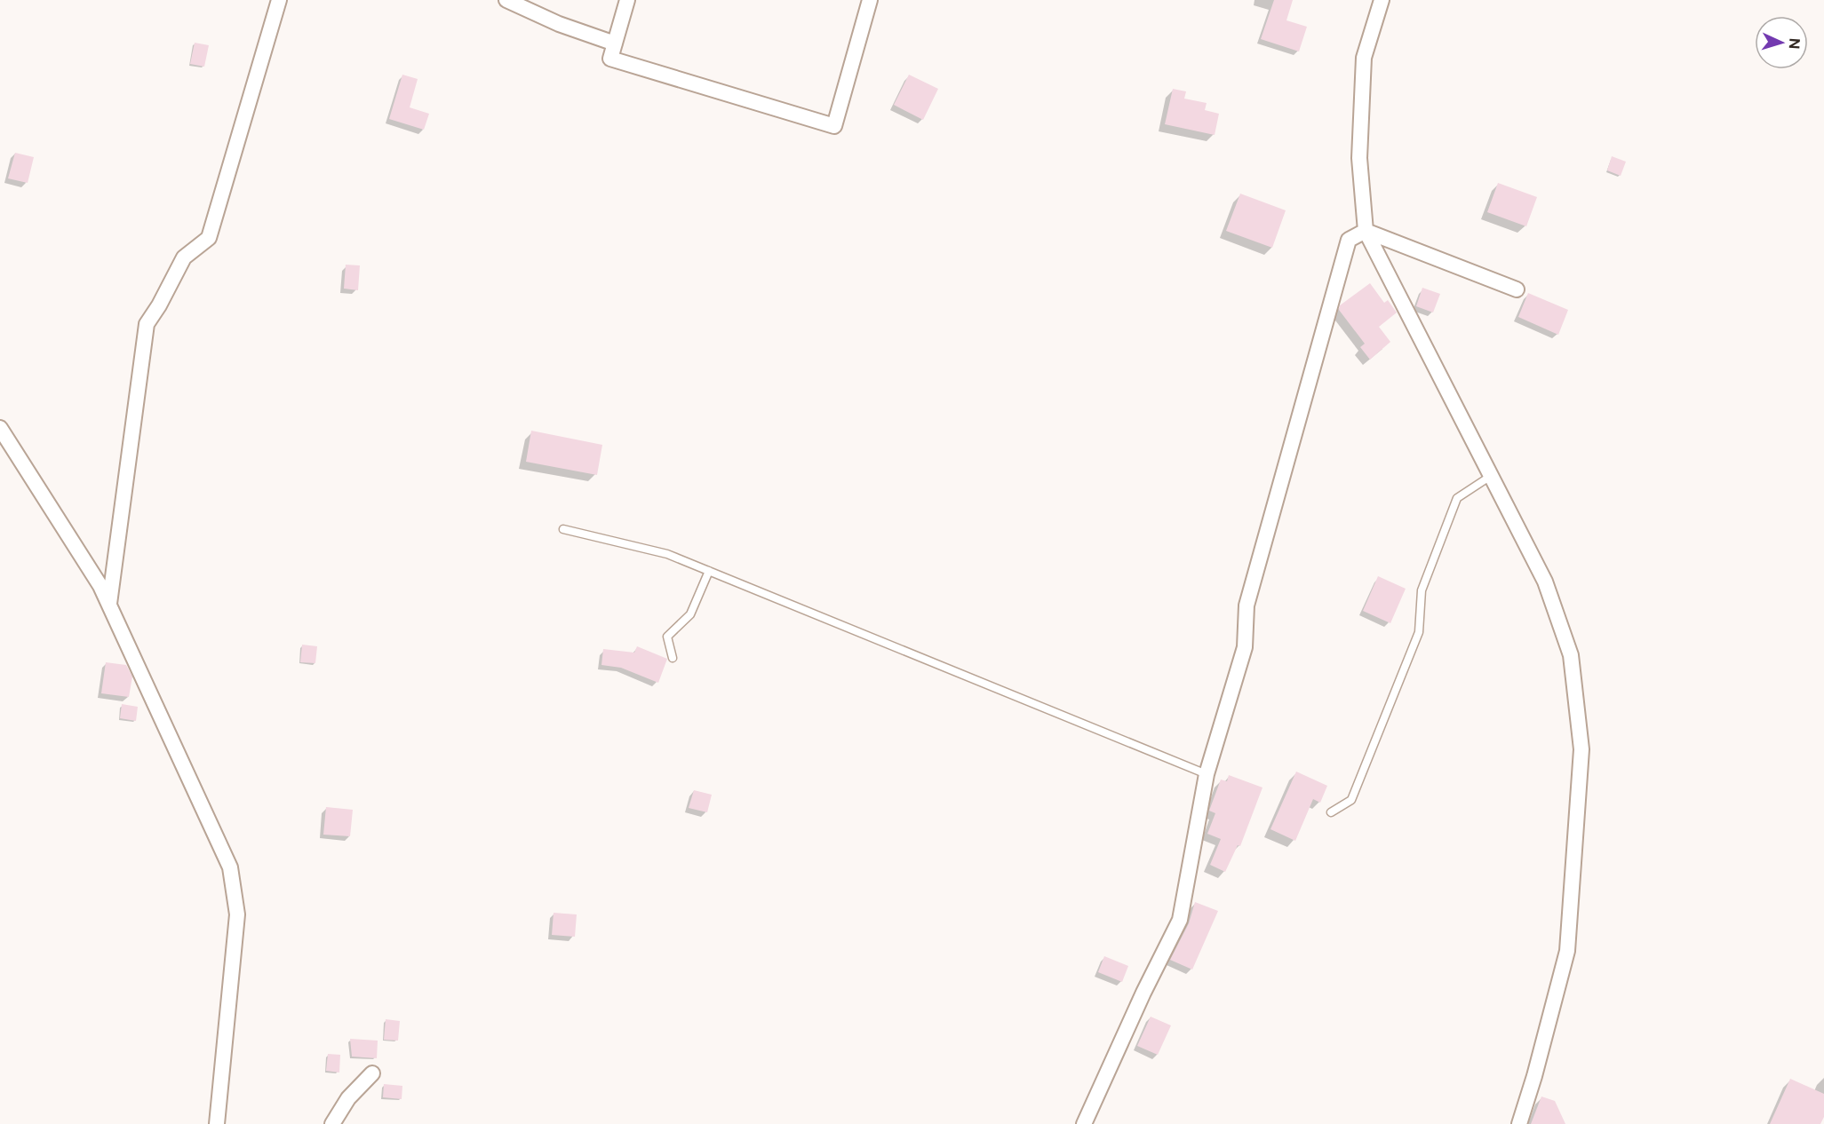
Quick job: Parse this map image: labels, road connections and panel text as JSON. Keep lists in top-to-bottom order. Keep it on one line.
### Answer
{"north":"right"}
